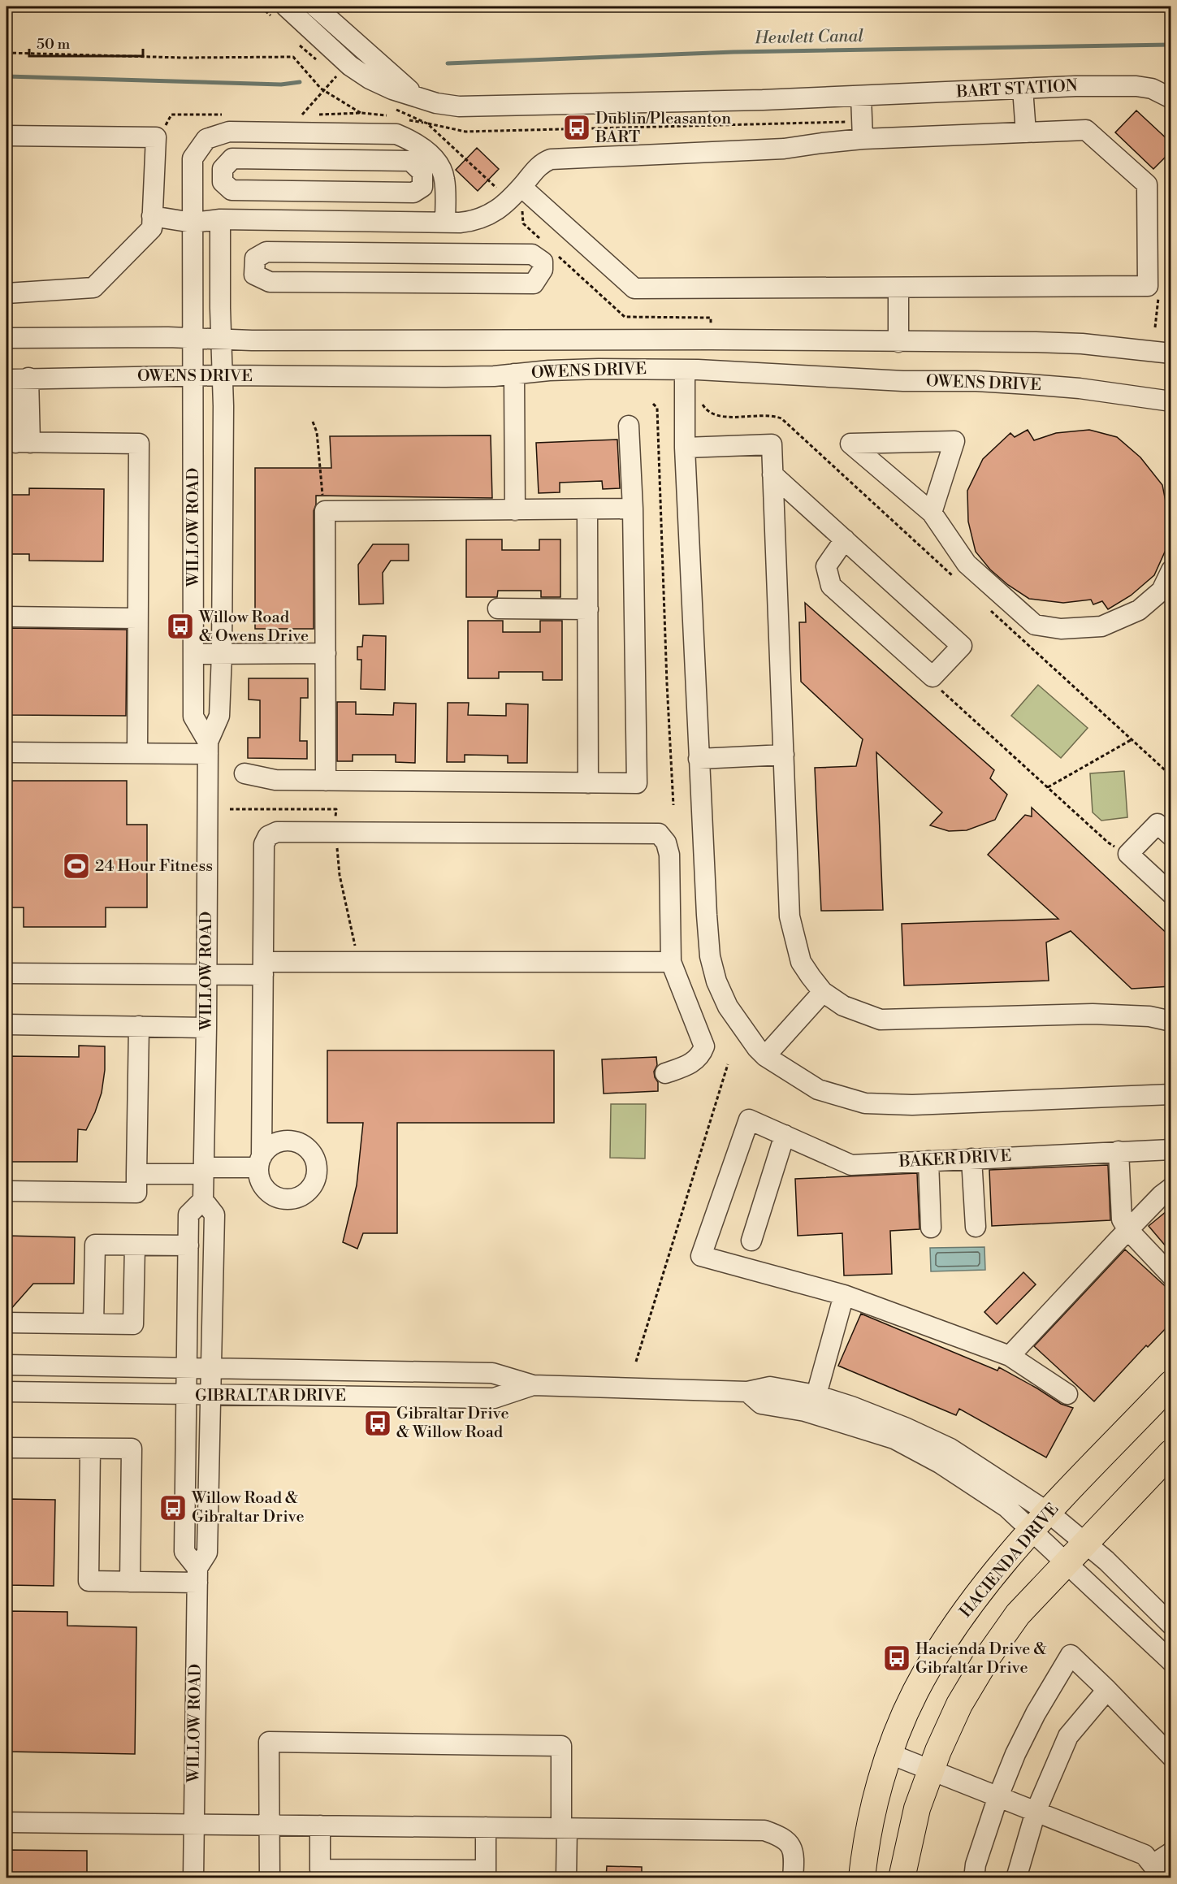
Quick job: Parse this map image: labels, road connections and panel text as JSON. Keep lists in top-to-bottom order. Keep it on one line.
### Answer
{"streets":{"main road":["HACIENDA DRIVE"],"street":["BART STATION","OWENS DRIVE","WILLOW ROAD","BAKER DRIVE","GIBRALTAR DRIVE"]},"crossings":[["OWENS DRIVE","WILLOW ROAD"],["WILLOW ROAD","GIBRALTAR DRIVE"],["GIBRALTAR DRIVE","HACIENDA DRIVE"]],"water":["Hewlett Canal"],"places":{"bus stop":["Dublin/Pleasanton BART","Willow Road & Owens Drive","Gibraltar Drive & Willow Road","Willow Road & Gibraltar Drive","Hacienda Drive & Gibraltar Drive"],"sports":["24 Hour Fitness"]},"scale_bar":"50 m"}
